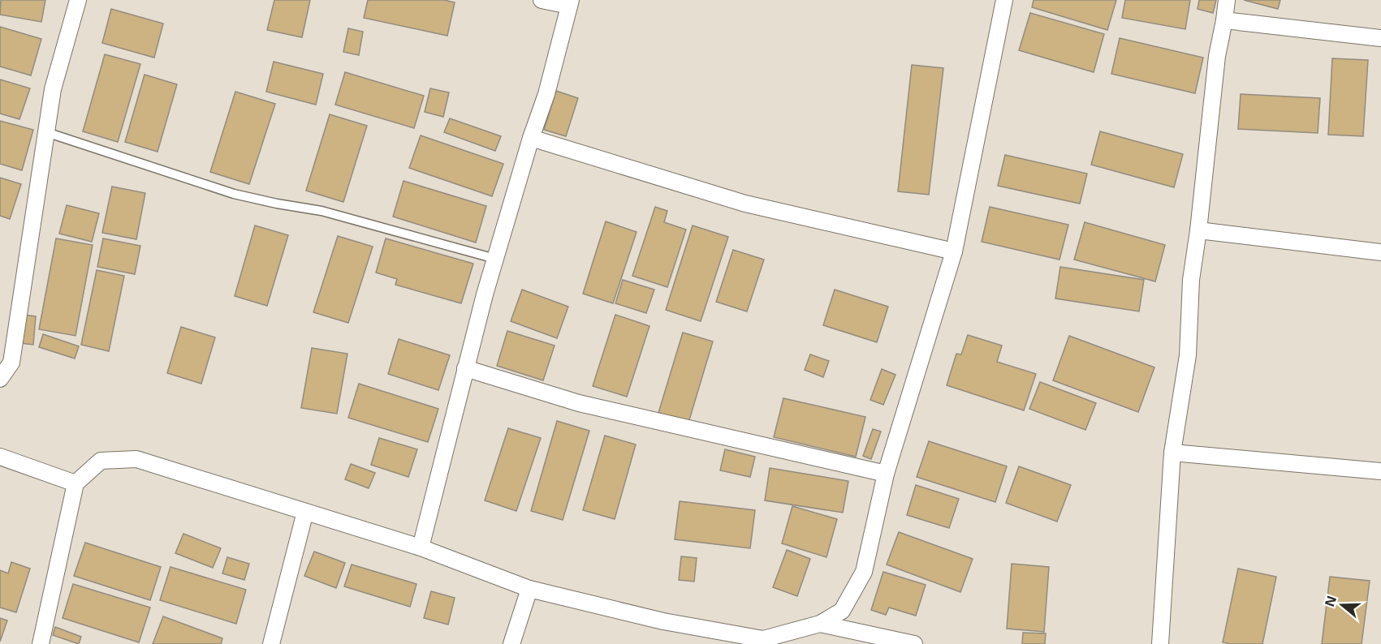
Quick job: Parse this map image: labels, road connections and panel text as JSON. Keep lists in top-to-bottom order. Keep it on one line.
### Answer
{"north":"left"}
